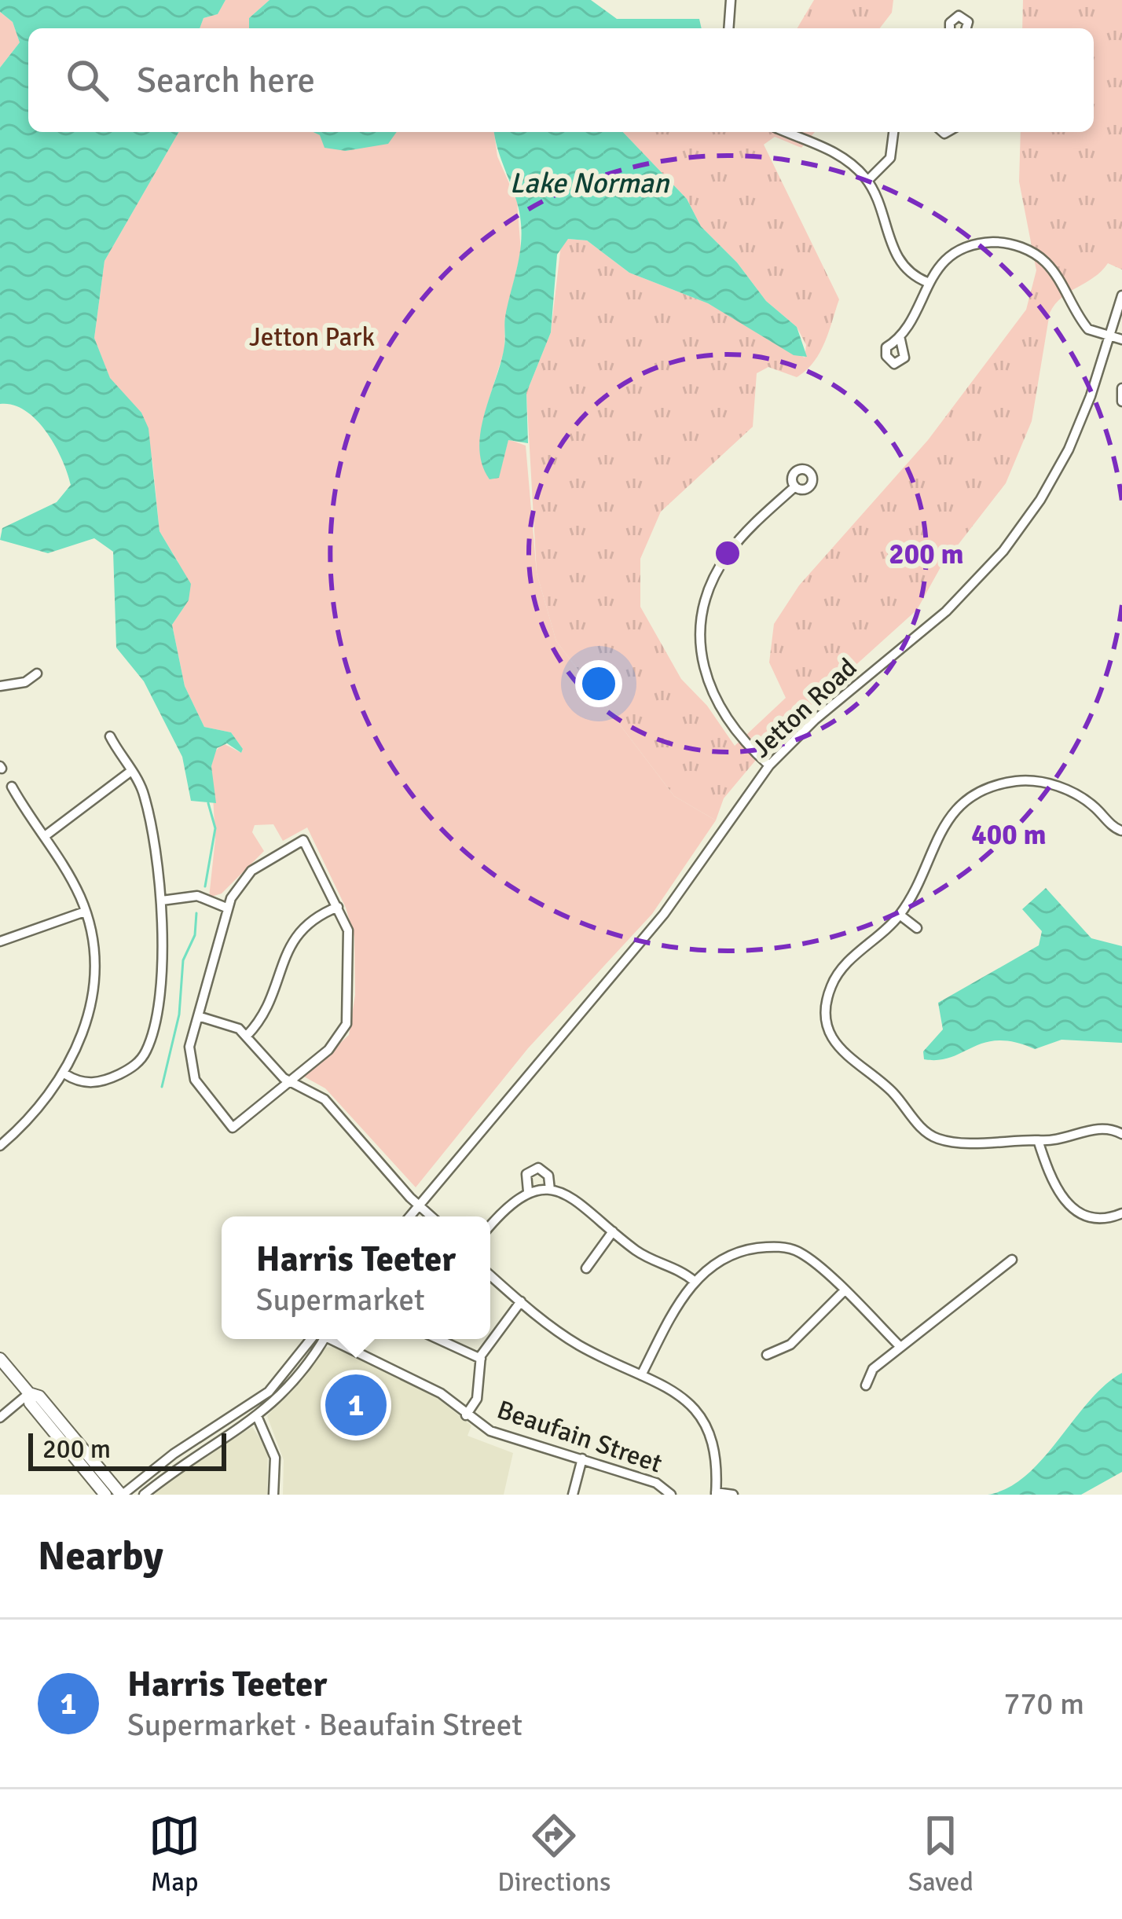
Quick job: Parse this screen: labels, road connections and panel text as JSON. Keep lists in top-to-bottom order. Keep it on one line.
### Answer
{"streets":{"street":["Jetton Road","Beaufain Street"]},"water":["Lake Norman"],"parks":["Jetton Park"],"scale_bar":"200 m","page":{"search":"Search here","popup":["Harris Teeter","Supermarket"],"pins":"1","scale":"200 m","heading":"Nearby","list":[{"mark":"1","name":"Harris Teeter","note":"Supermarket · Beaufain Street","value":"770 m"}],"nav":["Map","Directions","Saved"]},"rings":["200 m","400 m"]}
